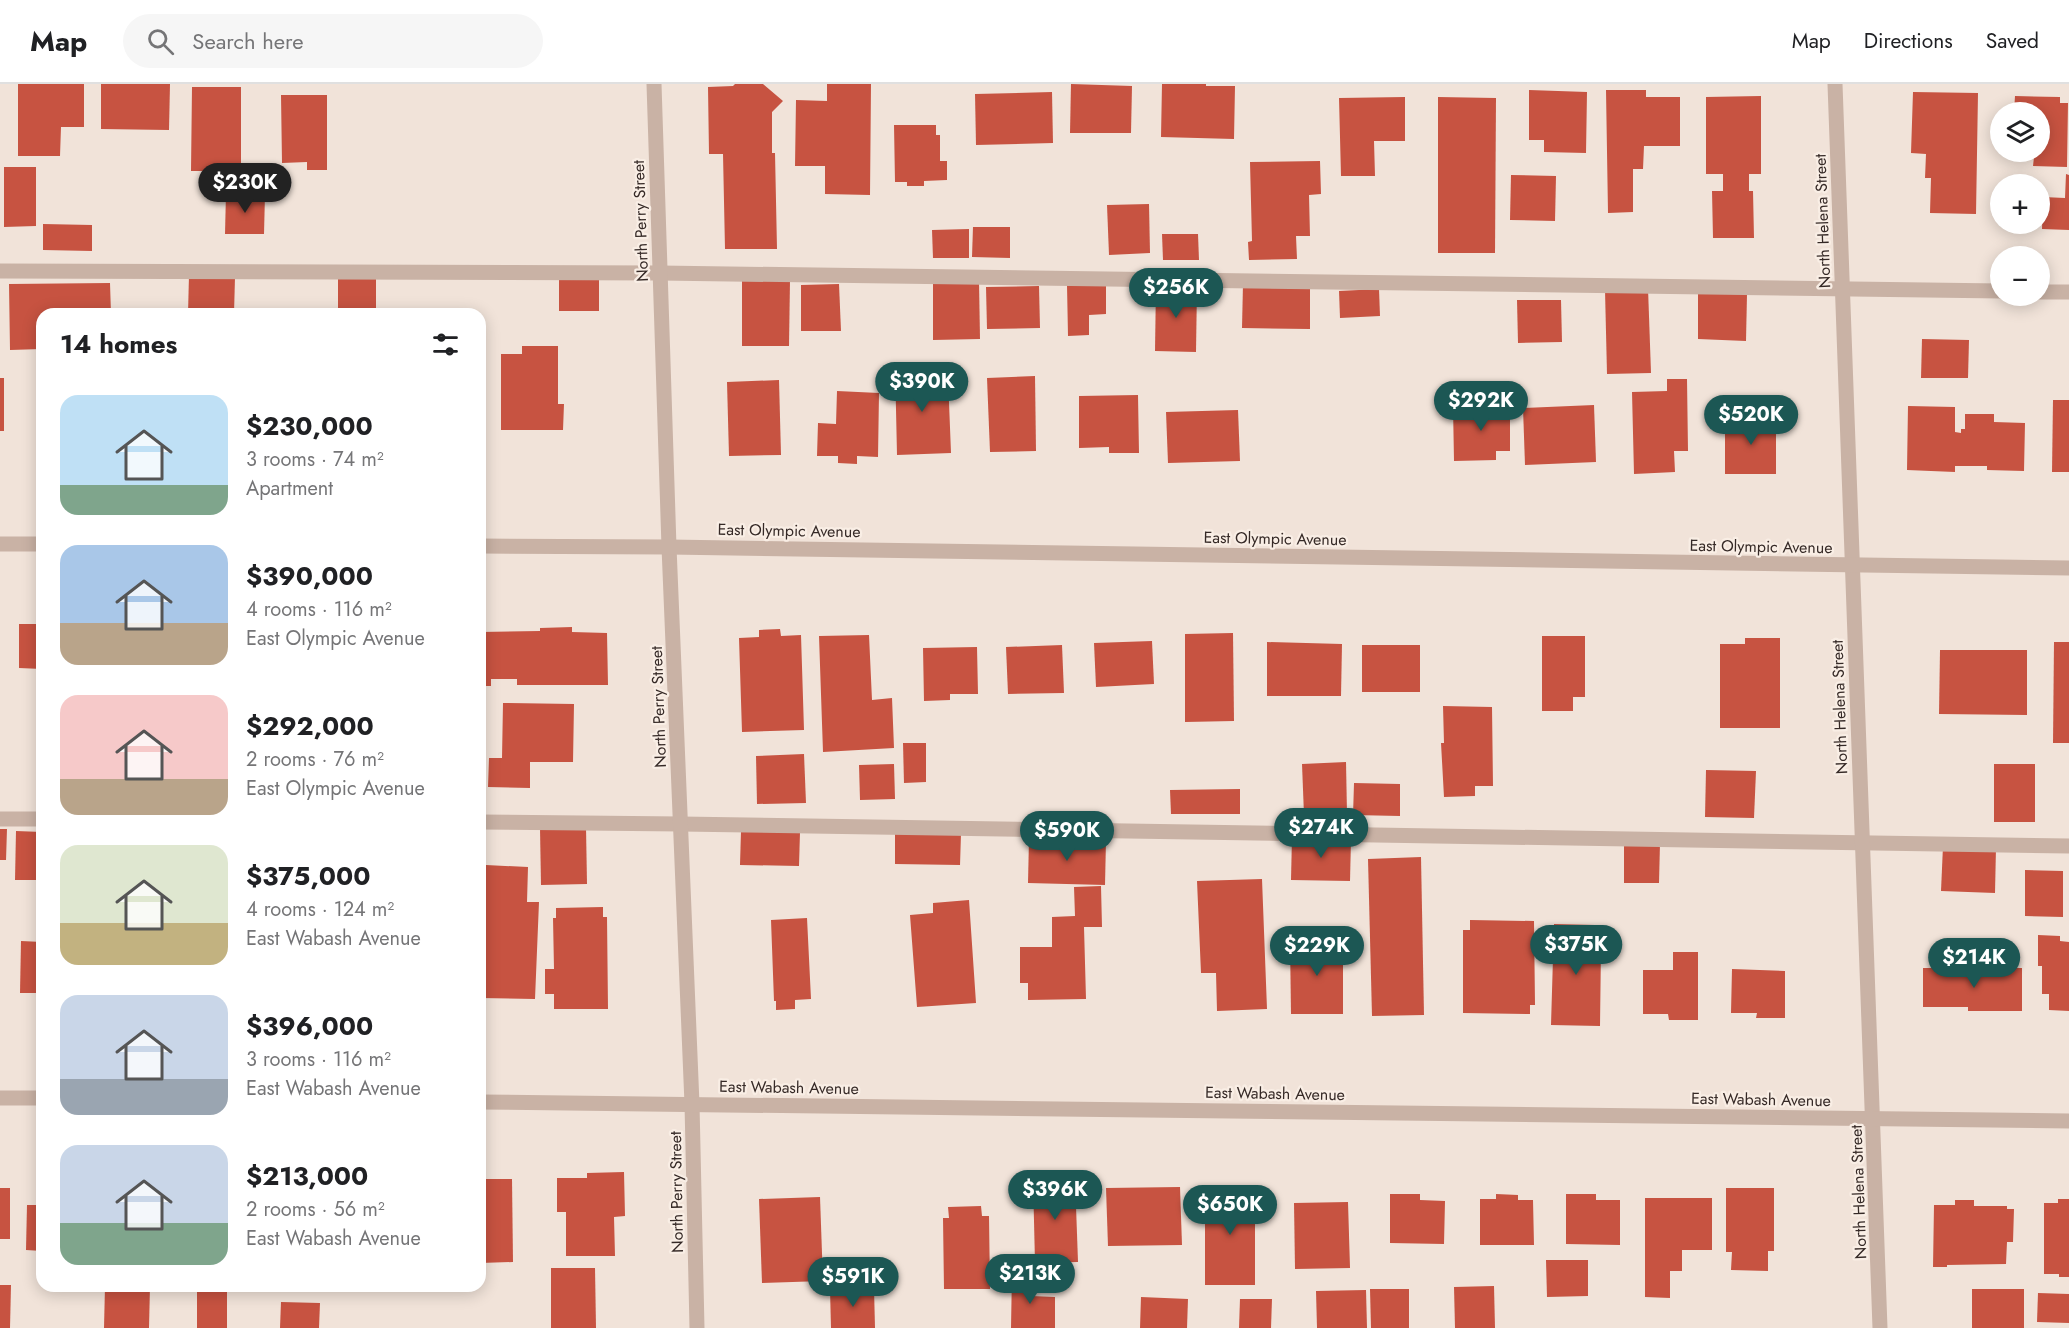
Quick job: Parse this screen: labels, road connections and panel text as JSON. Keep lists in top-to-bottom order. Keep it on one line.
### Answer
{"streets":{"street":["North Perry Street","North Helena Street","East Olympic Avenue","East Wabash Avenue"]},"crossings":[["North Perry Street","East Olympic Avenue"],["North Perry Street","East Wabash Avenue"],["North Helena Street","East Olympic Avenue"],["North Helena Street","East Wabash Avenue"]],"page":{"header":"Map","search":"Search here","nav":["Map","Directions","Saved"],"map_buttons":["+","−"],"price":["$230K","$256K","$390K","$292K","$520K","$274K","$590K","$375K","$229K","$214K","$396K","$650K","$213K","$591K"],"heading":"14 homes","list":[{"name":"$230,000","note":"3 rooms · 74 m² · Apartment"},{"name":"$390,000","note":"4 rooms · 116 m² · East Olympic Avenue"},{"name":"$292,000","note":"2 rooms · 76 m² · East Olympic Avenue"},{"name":"$375,000","note":"4 rooms · 124 m² · East Wabash Avenue"},{"name":"$396,000","note":"3 rooms · 116 m² · East Wabash Avenue"},{"name":"$213,000","note":"2 rooms · 56 m² · East Wabash Avenue"}]}}
